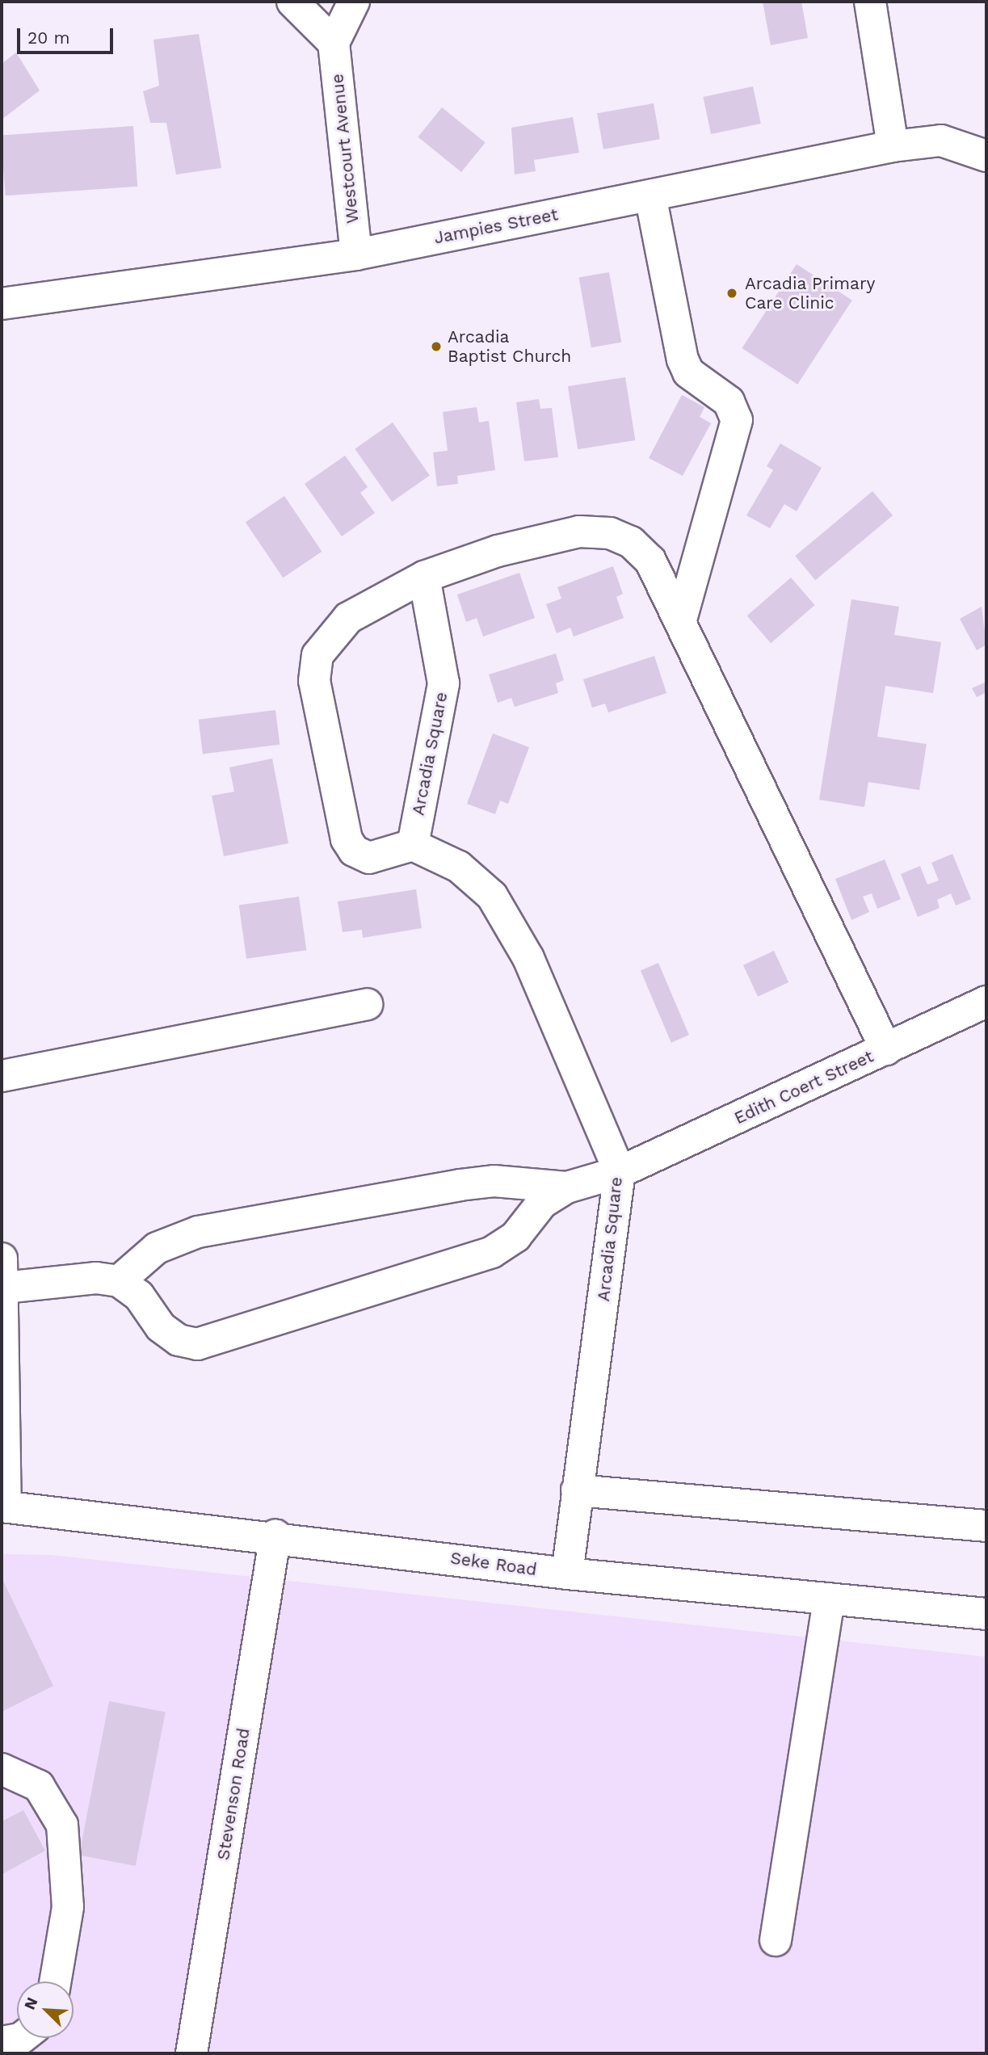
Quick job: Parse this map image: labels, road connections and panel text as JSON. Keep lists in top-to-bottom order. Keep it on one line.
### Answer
{"streets":{"street":["Westcourt Avenue","Jampies Street","Arcadia Square","Edith Coert Street","Seke Road","Stevenson Road"]},"crossings":[["Westcourt Avenue","Jampies Street"],["Arcadia Square","Edith Coert Street"],["Arcadia Square","Seke Road"],["Seke Road","Stevenson Road"]],"places":["Arcadia Primary Care Clinic","Arcadia Baptist Church"],"scale_bar":"20 m","north":"top left"}
